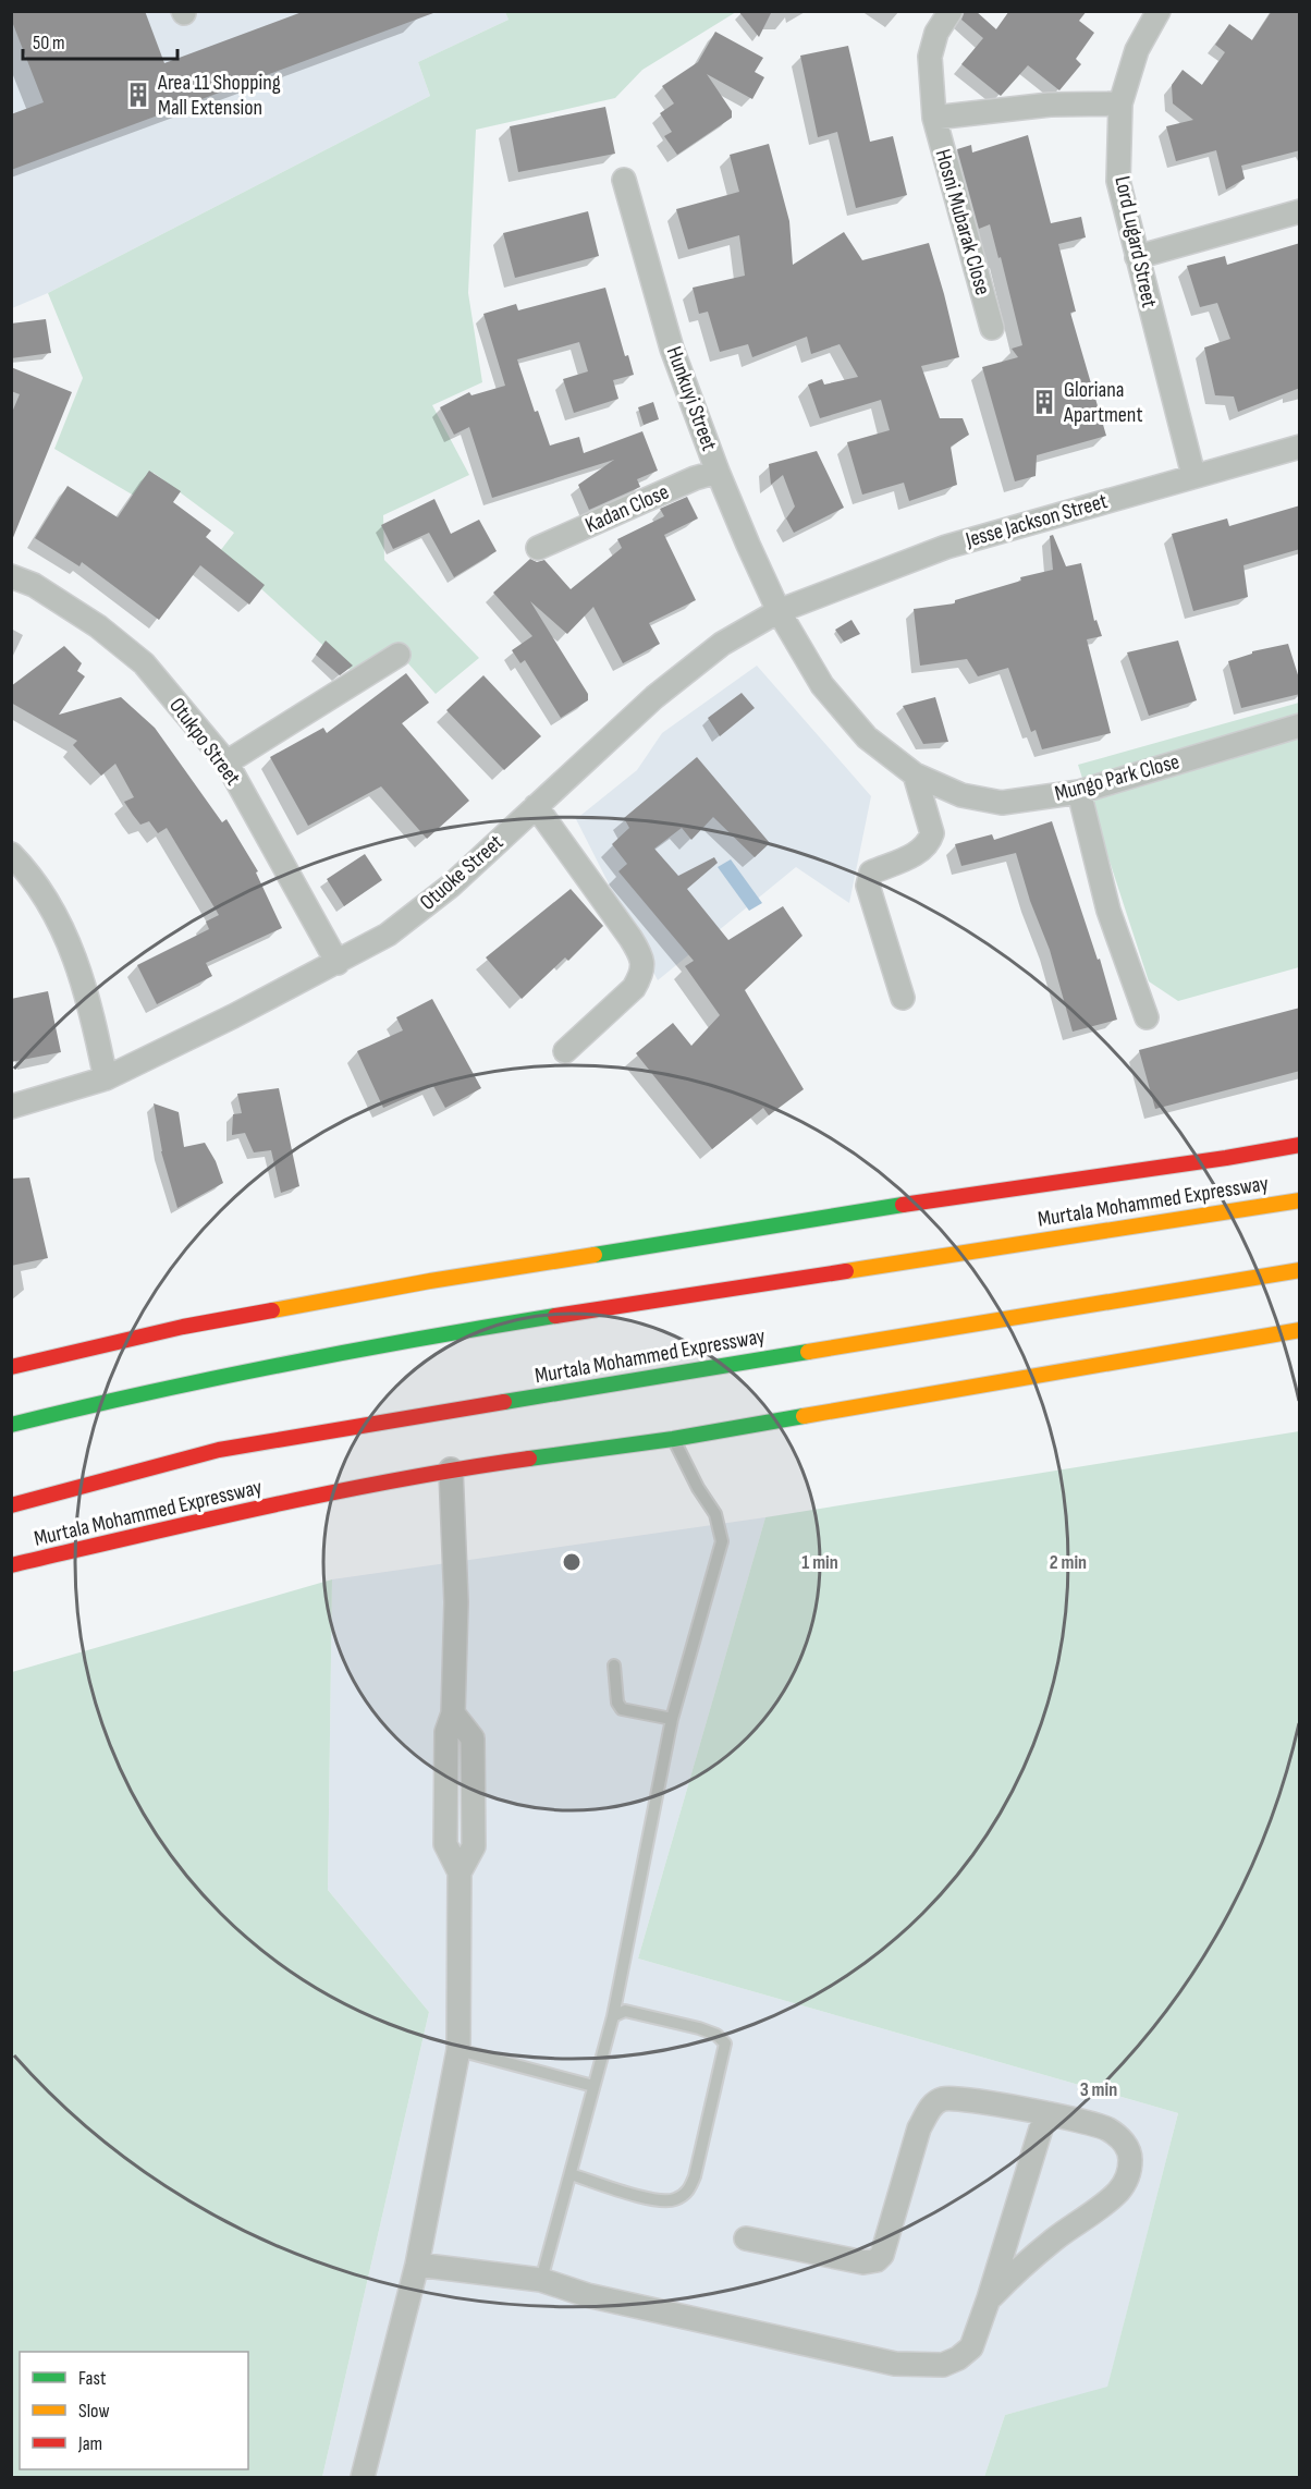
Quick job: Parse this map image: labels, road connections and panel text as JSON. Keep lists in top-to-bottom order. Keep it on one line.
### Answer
{"streets":{"highway":["Murtala Mohammed Expressway"],"street":["Hosni Mubarak Close","Lord Lugard Street","Hunkuyi Street","Kadan Close","Jesse Jackson Street","Otukpo Street","Mungo Park Close","Otuoke Street"]},"crossings":[["Hosni Mubarak Close","Lord Lugard Street"],["Lord Lugard Street","Jesse Jackson Street"],["Hunkuyi Street","Kadan Close"],["Hunkuyi Street","Jesse Jackson Street"],["Hunkuyi Street","Mungo Park Close"],["Hunkuyi Street","Otuoke Street"],["Jesse Jackson Street","Mungo Park Close"],["Jesse Jackson Street","Otuoke Street"],["Otukpo Street","Otuoke Street"],["Mungo Park Close","Otuoke Street"]],"places":{"building":["Area 11 Shopping Mall Extension","Gloriana Apartment"]},"legend":["Fast","Slow","Jam"],"scale_bar":"50 m","rings":["1 min","2 min","3 min"]}
